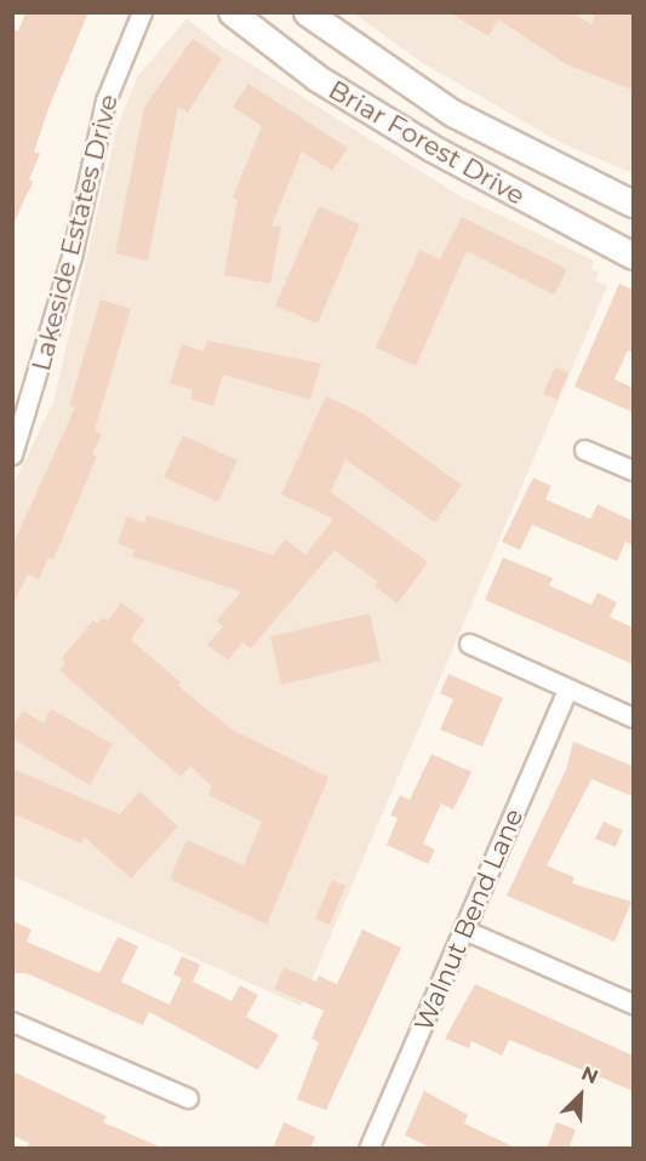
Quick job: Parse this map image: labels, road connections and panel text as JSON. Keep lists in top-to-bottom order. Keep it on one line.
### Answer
{"streets":{"main road":["Briar Forest Drive"],"street":["Lakeside Estates Drive","Walnut Bend Lane"]},"north":"top right"}
